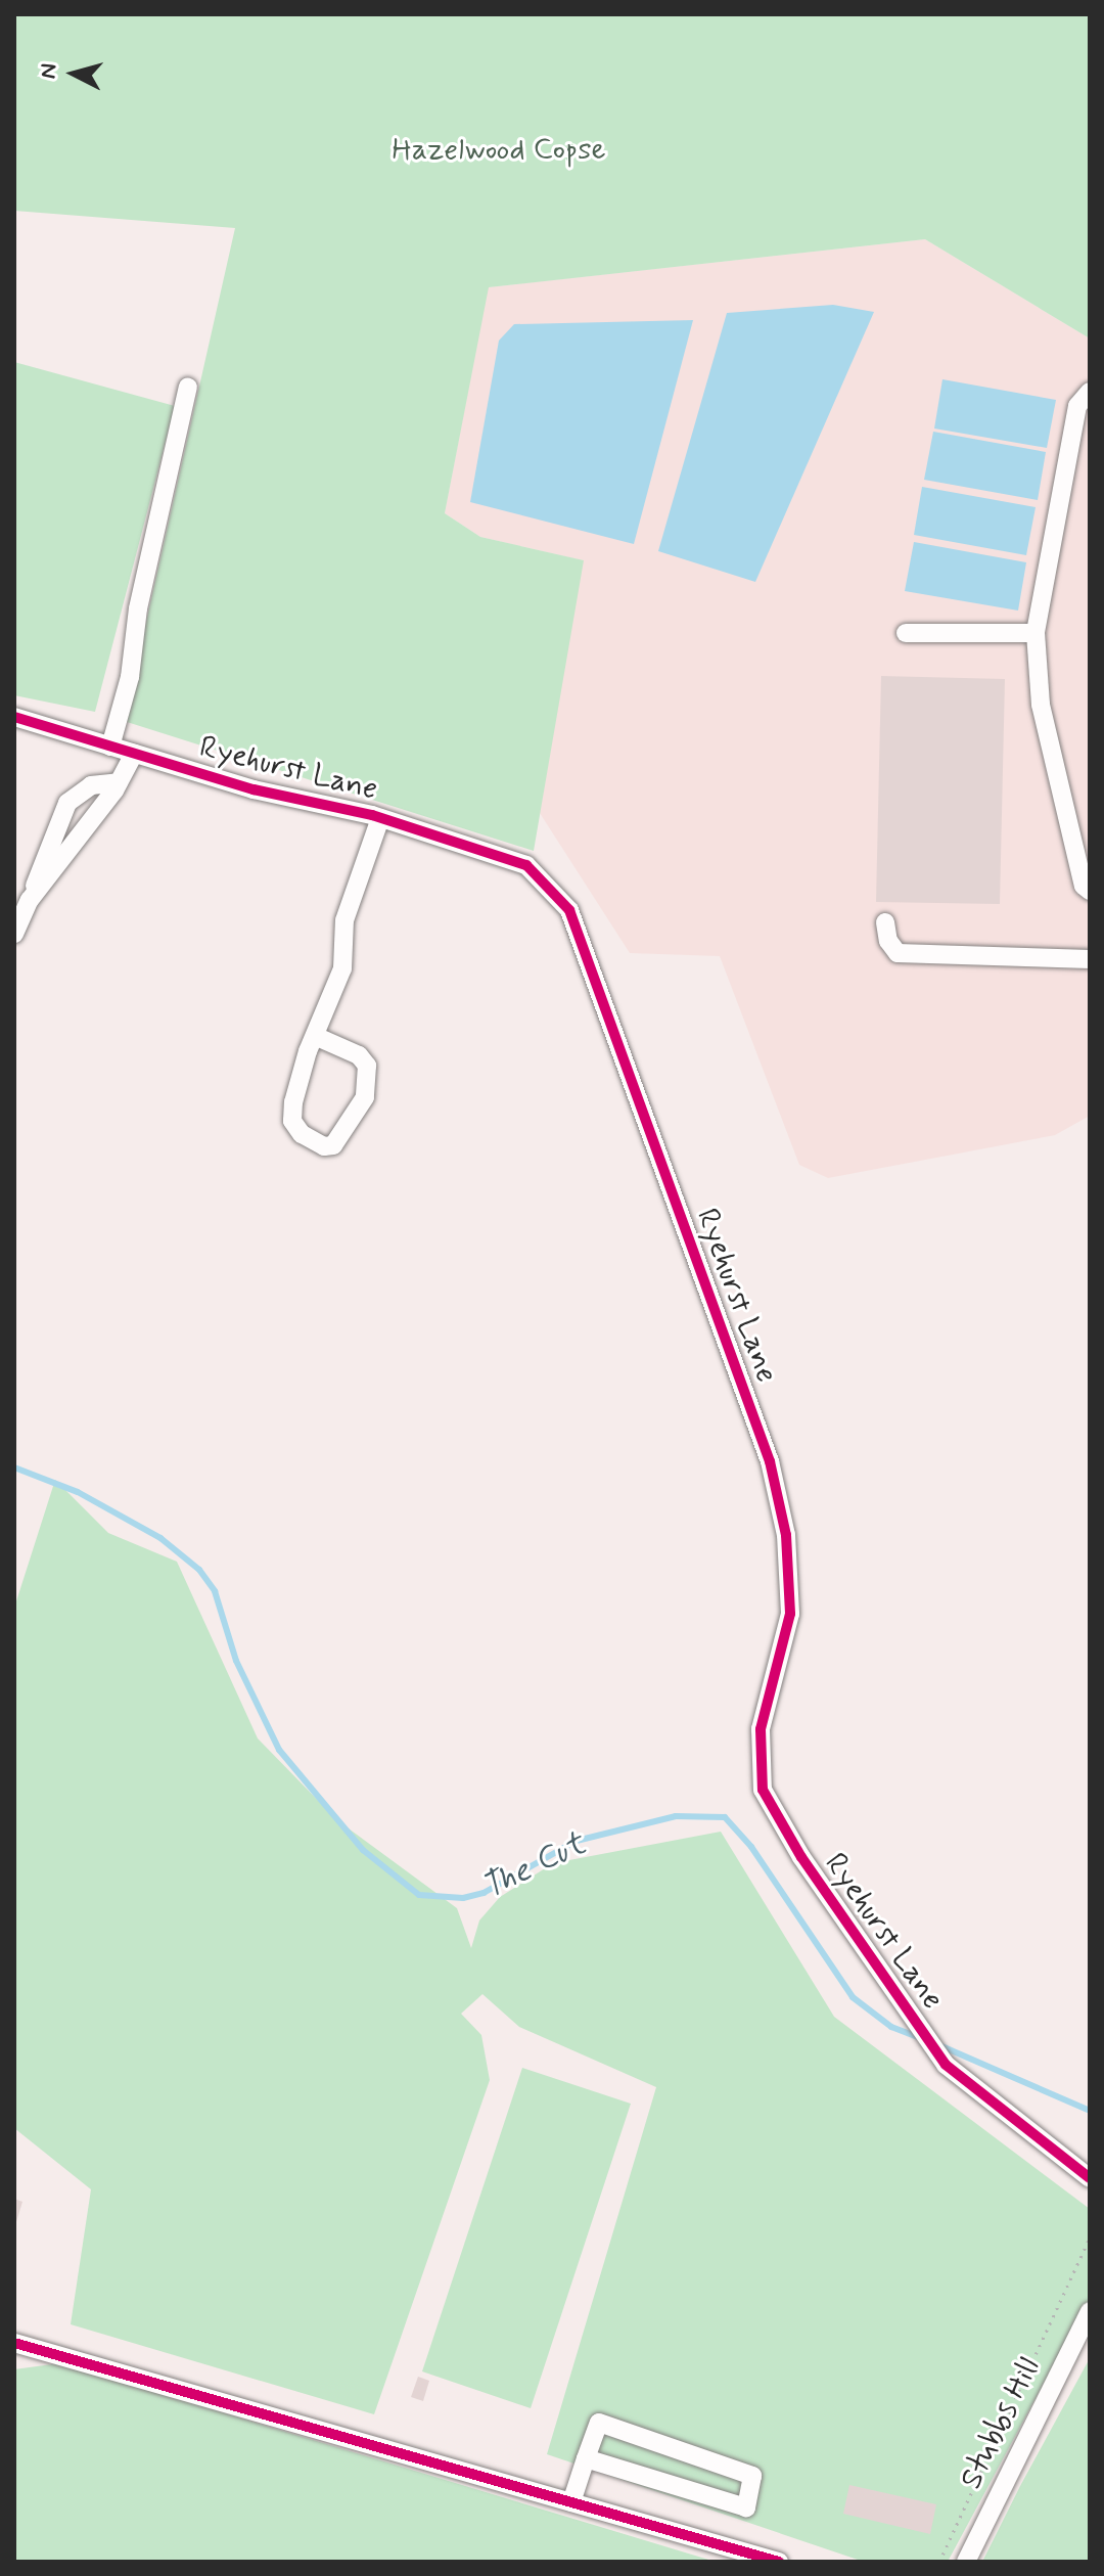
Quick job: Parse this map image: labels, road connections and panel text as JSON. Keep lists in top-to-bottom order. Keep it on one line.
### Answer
{"streets":{"street":["Ryehurst Lane","Stubbs Hill"]},"water":["The Cut"],"parks":["Hazelwood Copse"],"north":"left"}
